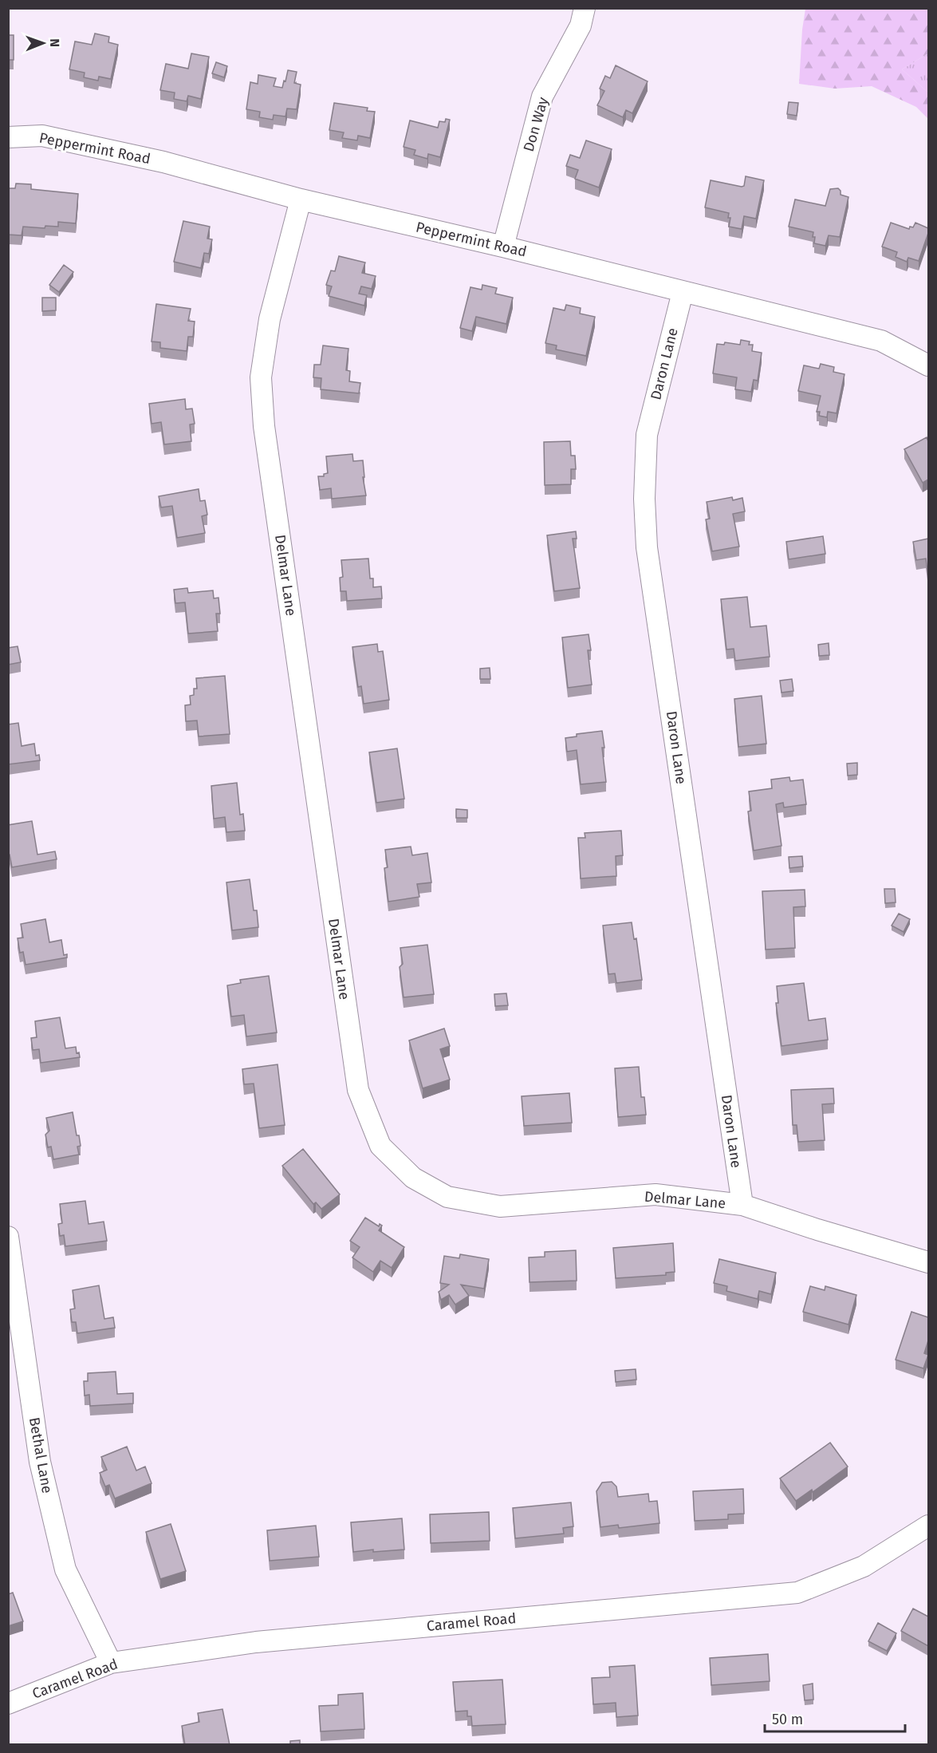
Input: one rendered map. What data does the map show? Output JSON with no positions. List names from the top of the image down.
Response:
{
  "streets": {
    "street": [
      "Don Way",
      "Peppermint Road",
      "Daron Lane",
      "Delmar Lane",
      "Bethal Lane",
      "Caramel Road"
    ]
  },
  "crossings": [
    ["Don Way", "Peppermint Road"],
    ["Peppermint Road", "Daron Lane"],
    ["Peppermint Road", "Delmar Lane"],
    ["Daron Lane", "Delmar Lane"],
    ["Bethal Lane", "Caramel Road"]
  ],
  "scale_bar": "50 m",
  "north": "right"
}
